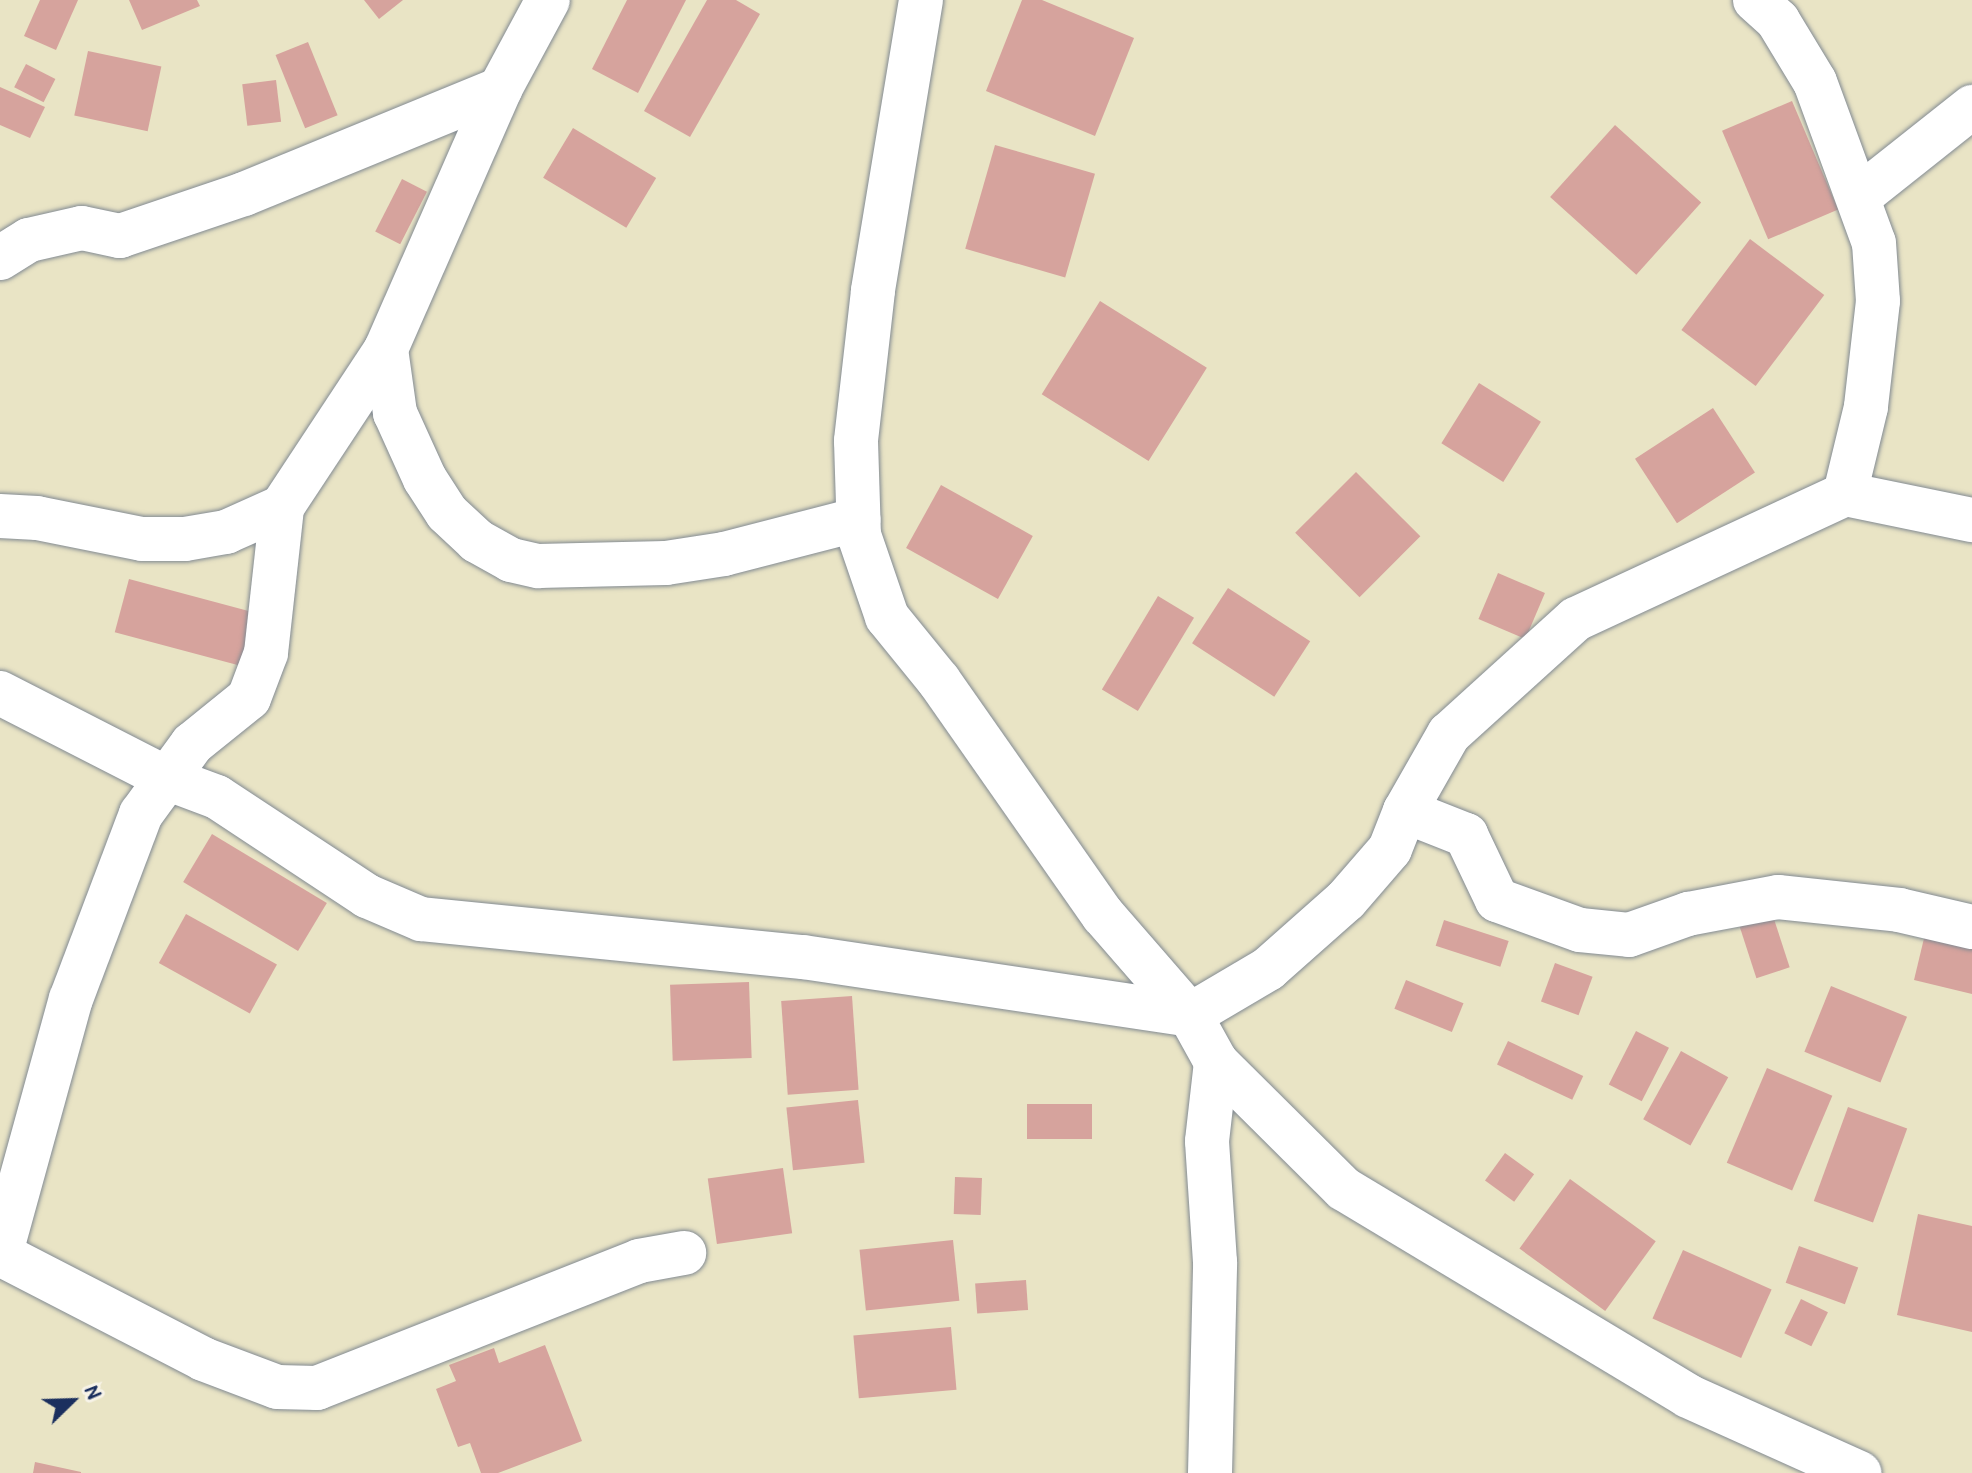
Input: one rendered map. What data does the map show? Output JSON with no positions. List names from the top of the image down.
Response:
{
  "north": "top right"
}
